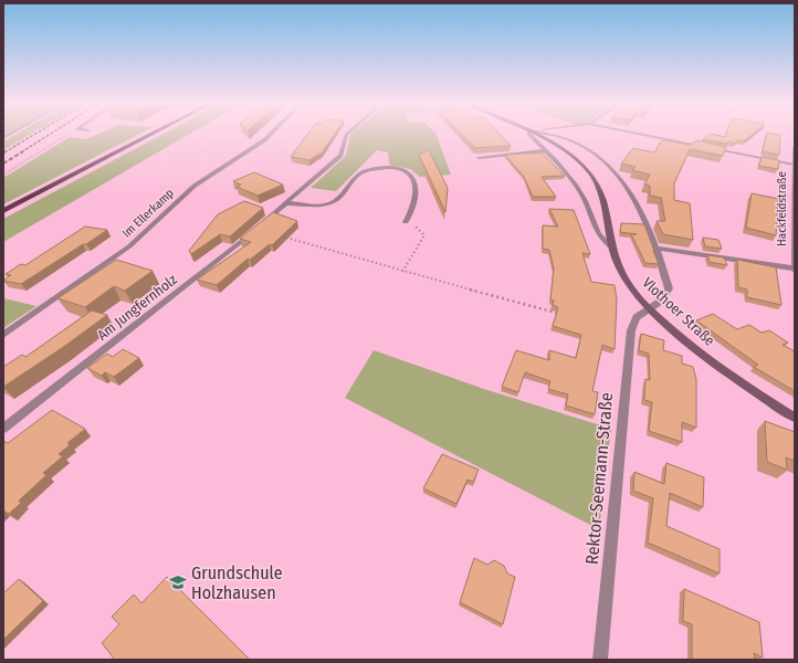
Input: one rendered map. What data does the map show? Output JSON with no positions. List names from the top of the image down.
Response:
{
  "streets": {
    "street": [
      "Hackfeldstraße",
      "Im Ellerkamp",
      "Am Jungfernholz",
      "Vlothoer Straße",
      "Rektor-Seemann-Straße"
    ]
  },
  "crossings": [
    ["Vlothoer Straße", "Rektor-Seemann-Straße"]
  ],
  "places": {
    "school or university": ["Grundschule Holzhausen"]
  }
}
